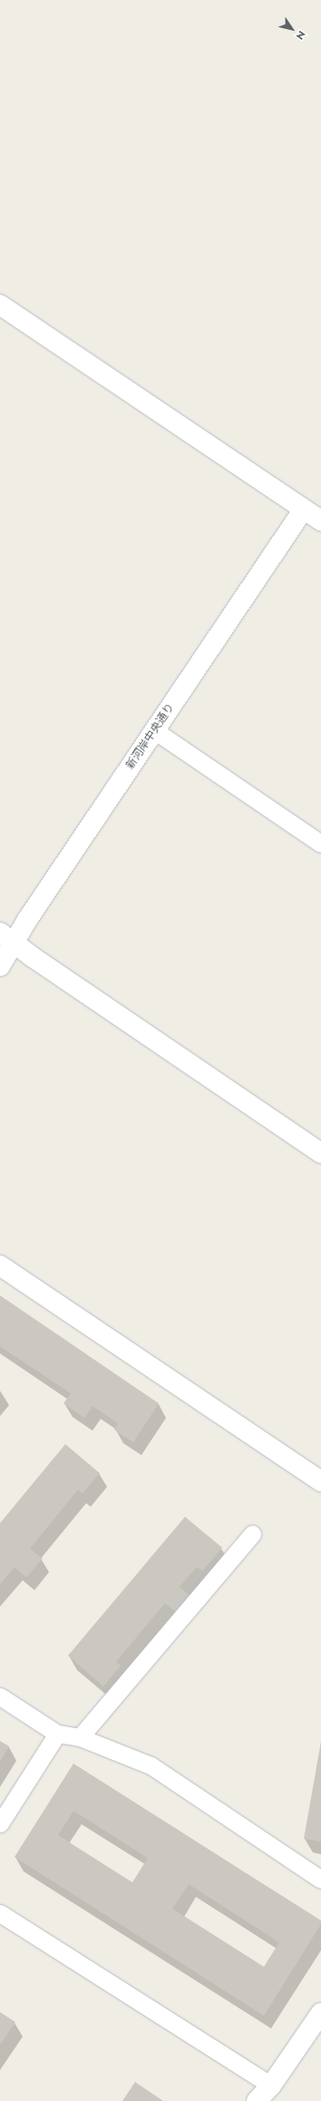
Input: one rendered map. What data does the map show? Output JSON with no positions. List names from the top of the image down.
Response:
{
  "streets": {
    "street": ["新河岸中央通り"]
  },
  "north": "bottom right"
}
